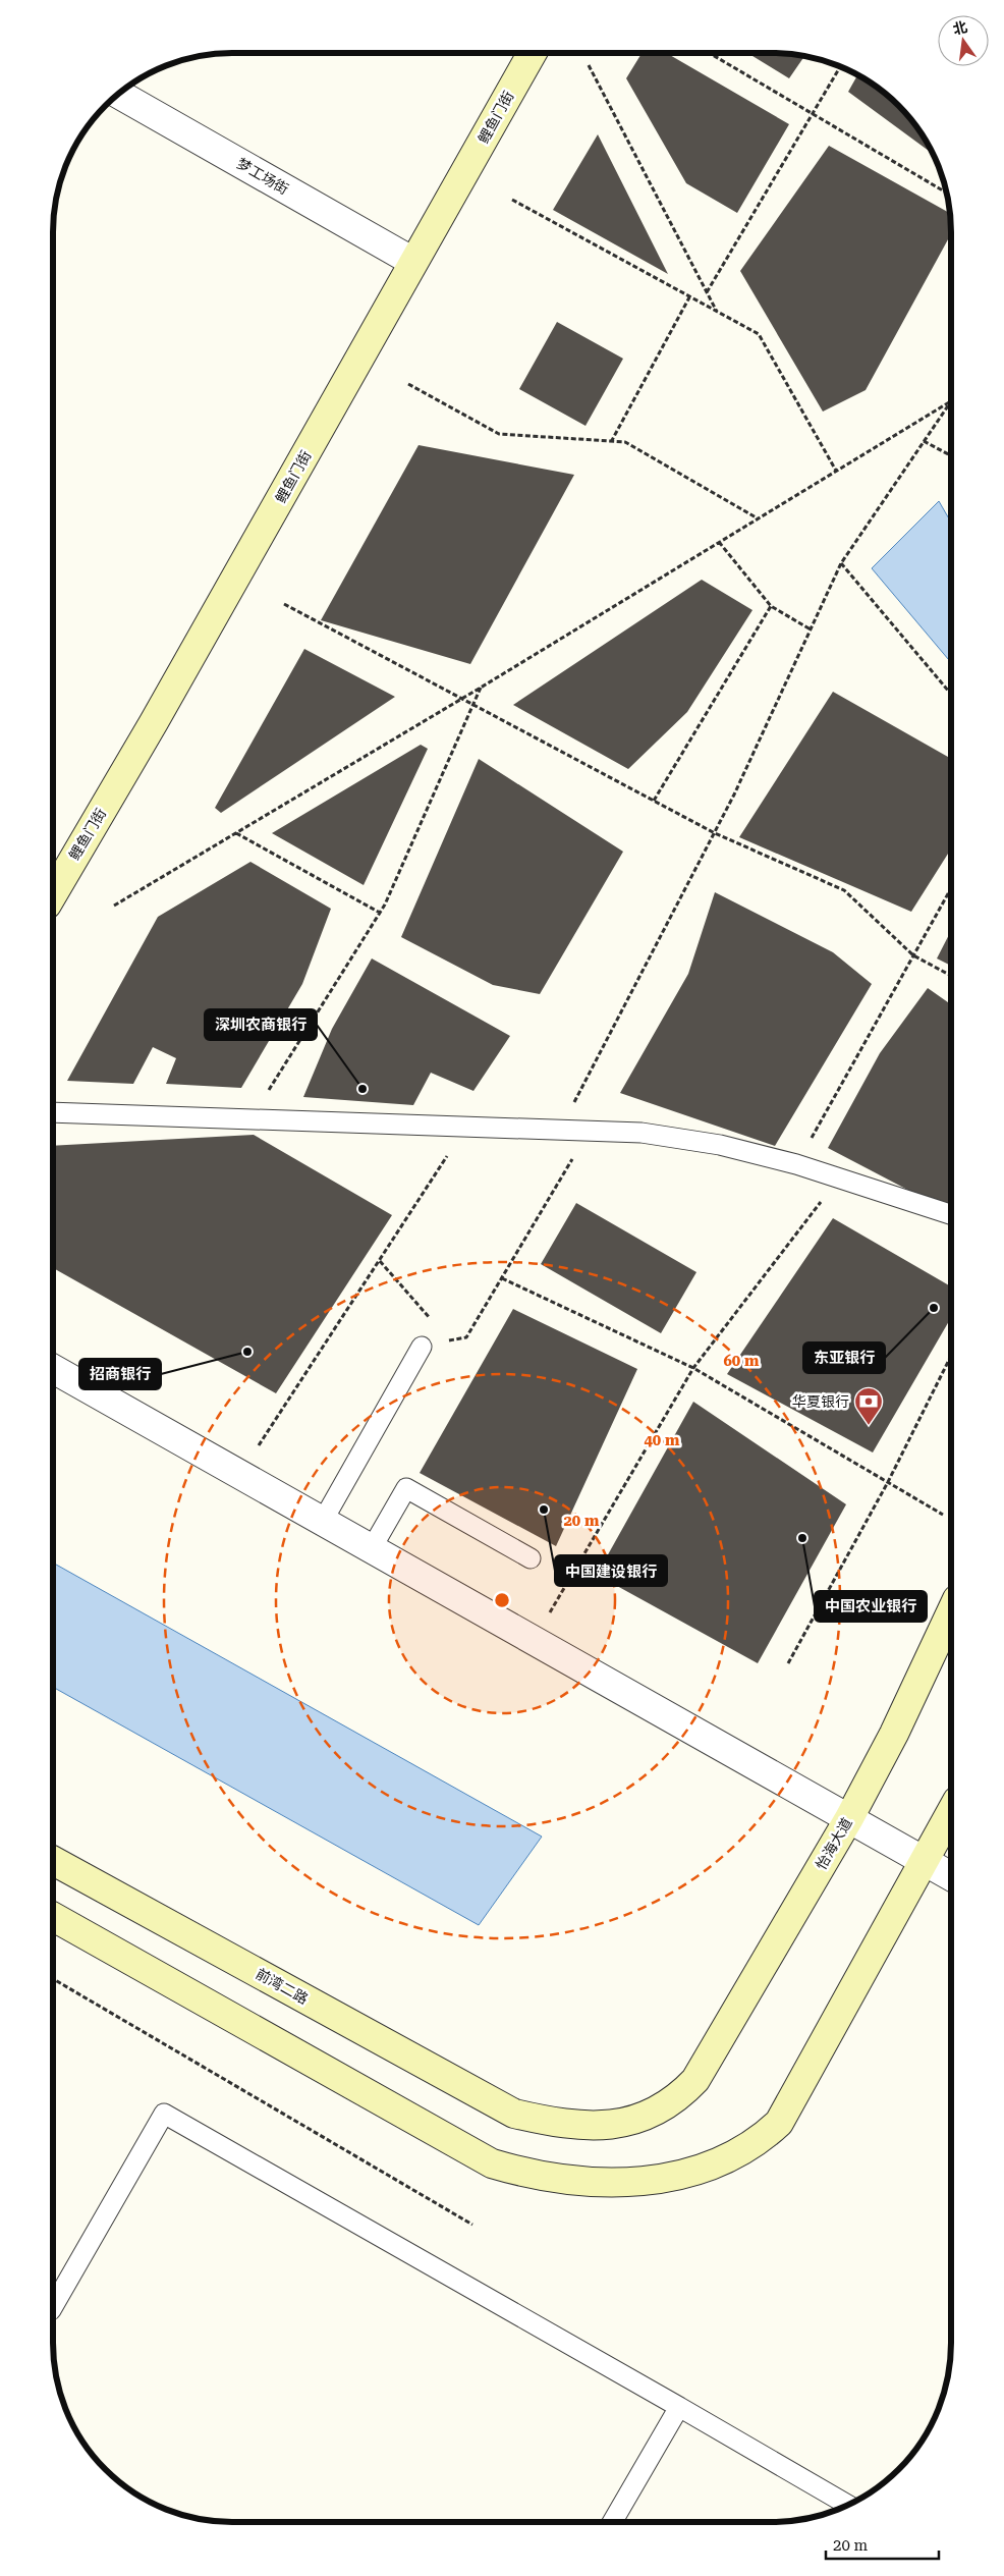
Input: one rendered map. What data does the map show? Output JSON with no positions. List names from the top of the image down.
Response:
{
  "streets": {
    "street": [
      "鲤鱼门街",
      "梦工场街",
      "怡海大道",
      "前湾二路"
    ]
  },
  "crossings": [
    ["鲤鱼门街", "梦工场街"],
    ["怡海大道", "前湾二路"]
  ],
  "places": {
    "other": [
      "深圳农商银行",
      "东亚银行",
      "招商银行",
      "中国建设银行",
      "中国农业银行"
    ],
    "bank": ["华夏银行"]
  },
  "scale_bar": "20 m",
  "north": "top",
  "rings": ["60 m", "40 m", "20 m"]
}
